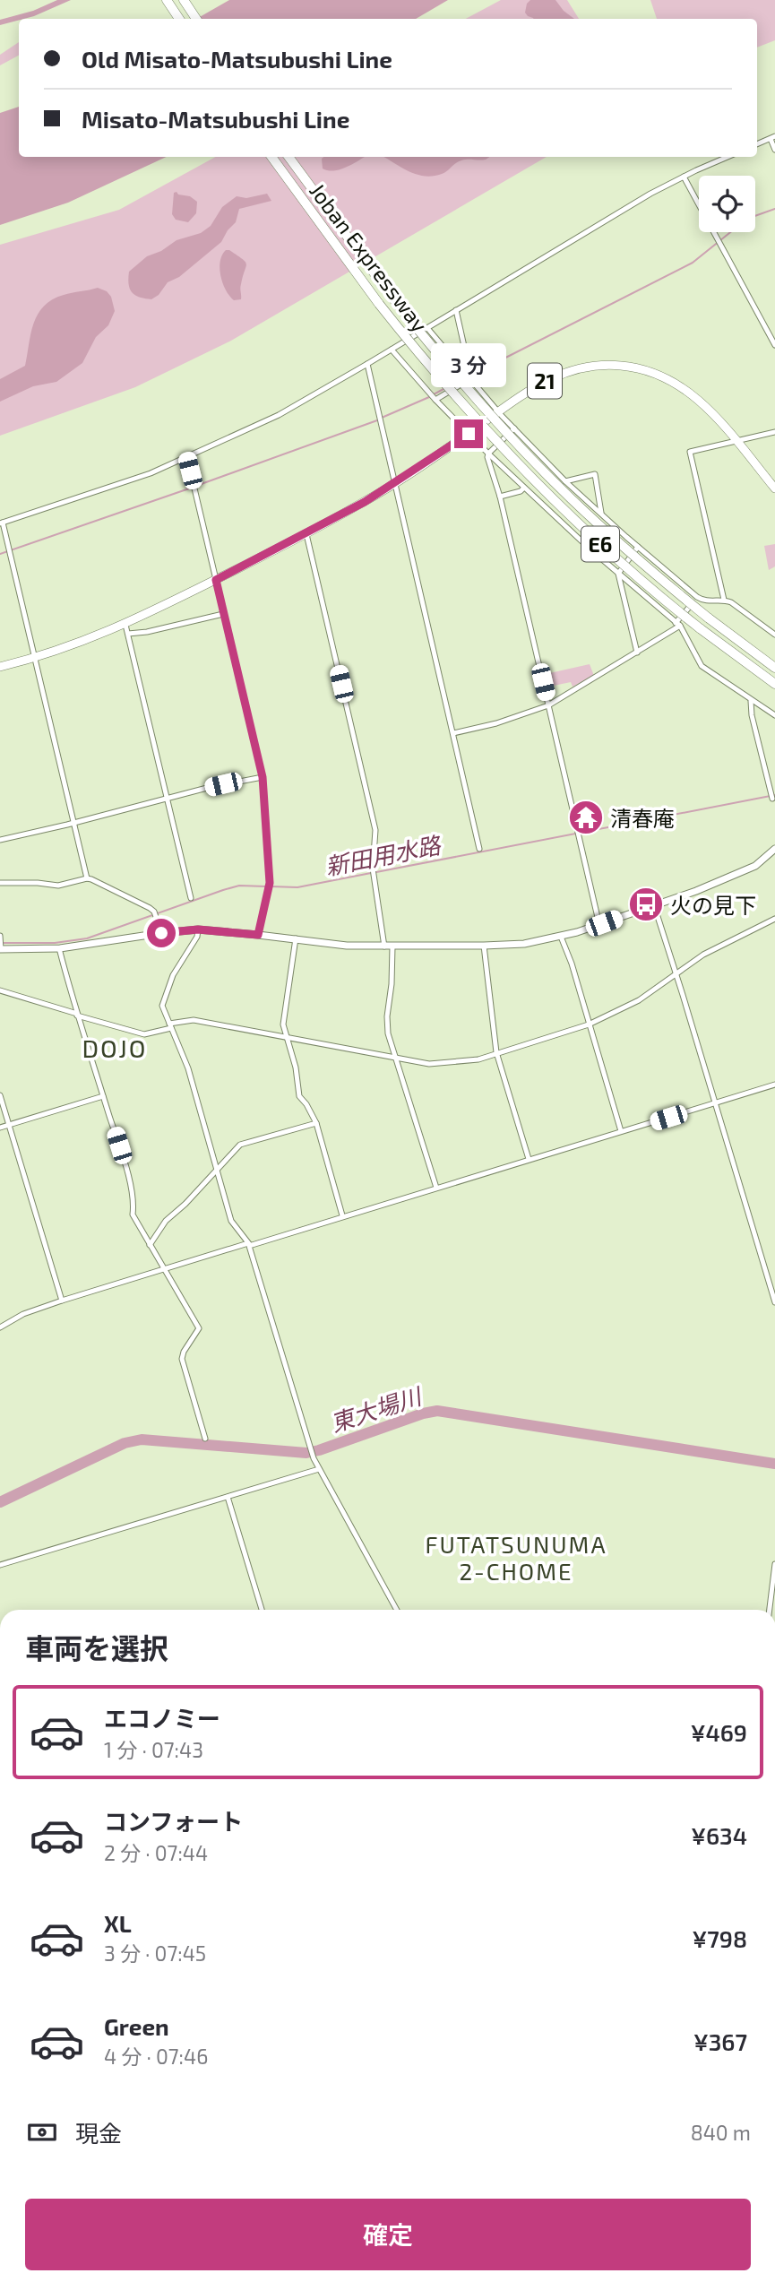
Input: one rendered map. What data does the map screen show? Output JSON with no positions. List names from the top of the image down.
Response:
{
  "streets": {
    "highway": ["Joban Expressway", "E6"],
    "main road": ["21"]
  },
  "districts": ["DOJO", "FUTATSUNUMA 2-CHOME"],
  "water": ["新田用水路", "東大場川"],
  "places": {
    "temple": ["清春庵"],
    "bus stop": ["火の見下"]
  },
  "page": {
    "banner": ["Old Misato-Matsubushi Line", "Misato-Matsubushi Line"],
    "bubble": "3 分",
    "heading": "車両を選択",
    "list": [
      {
        "name": "エコノミー",
        "note": "1 分 · 07:43",
        "value": "¥469"
      },
      {
        "name": "コンフォート",
        "note": "2 分 · 07:44",
        "value": "¥634"
      },
      {
        "name": "XL",
        "note": "3 分 · 07:45",
        "value": "¥798"
      },
      {
        "name": "Green",
        "note": "4 分 · 07:46",
        "value": "¥367"
      }
    ],
    "pay": ["現金", "840 m"],
    "buttons": "確定"
  }
}
